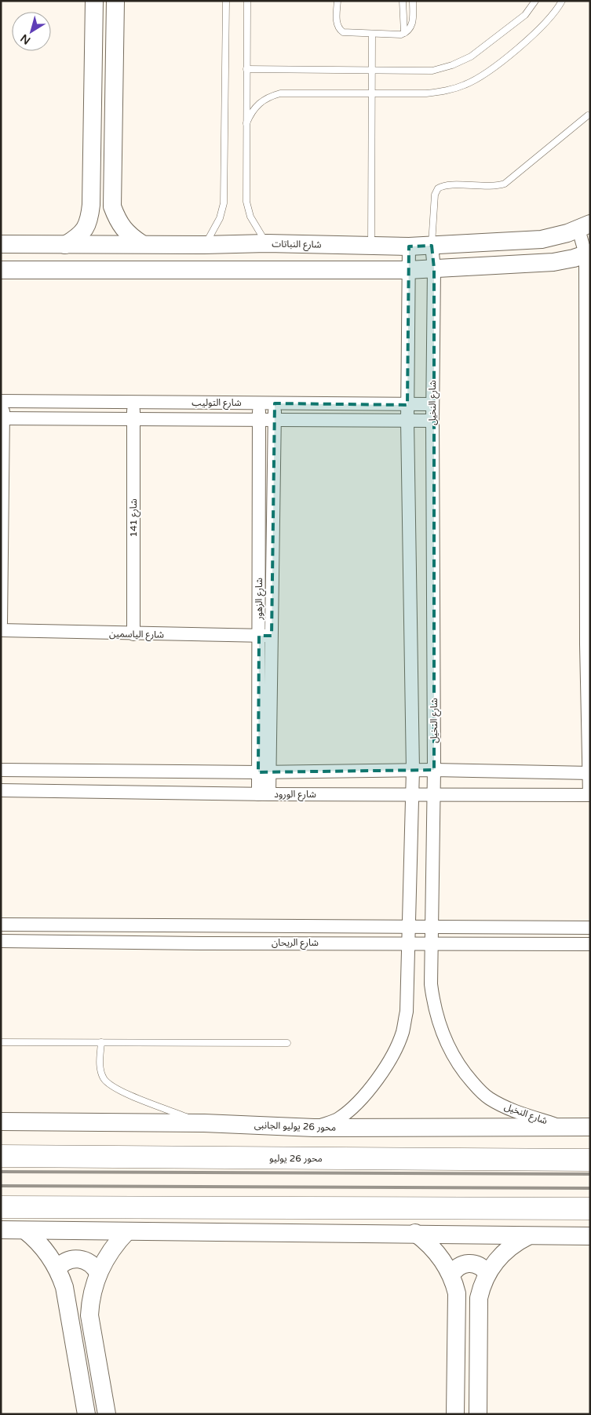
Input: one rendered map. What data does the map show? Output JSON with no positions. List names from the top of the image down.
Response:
{
  "streets": {
    "highway": ["محور 26 يوليو"],
    "street": [
      "شارع النباتات",
      "شارع التوليب",
      "شارع النخيل",
      "شارع 141",
      "شارع الزهور",
      "شارع الياسمين",
      "شارع الورود",
      "شارع الريحان",
      "محور 26 يوليو الجانبى"
    ]
  },
  "crossings": [
    ["شارع النباتات", "شارع النخيل"],
    ["شارع التوليب", "شارع النخيل"],
    ["شارع التوليب", "شارع 141"],
    ["شارع التوليب", "شارع الزهور"],
    ["شارع النخيل", "شارع الورود"],
    ["شارع النخيل", "شارع الريحان"],
    ["شارع النخيل", "محور 26 يوليو الجانبى"],
    ["شارع 141", "شارع الياسمين"],
    ["شارع الزهور", "شارع الياسمين"],
    ["شارع الزهور", "شارع الورود"]
  ],
  "north": "bottom left"
}
